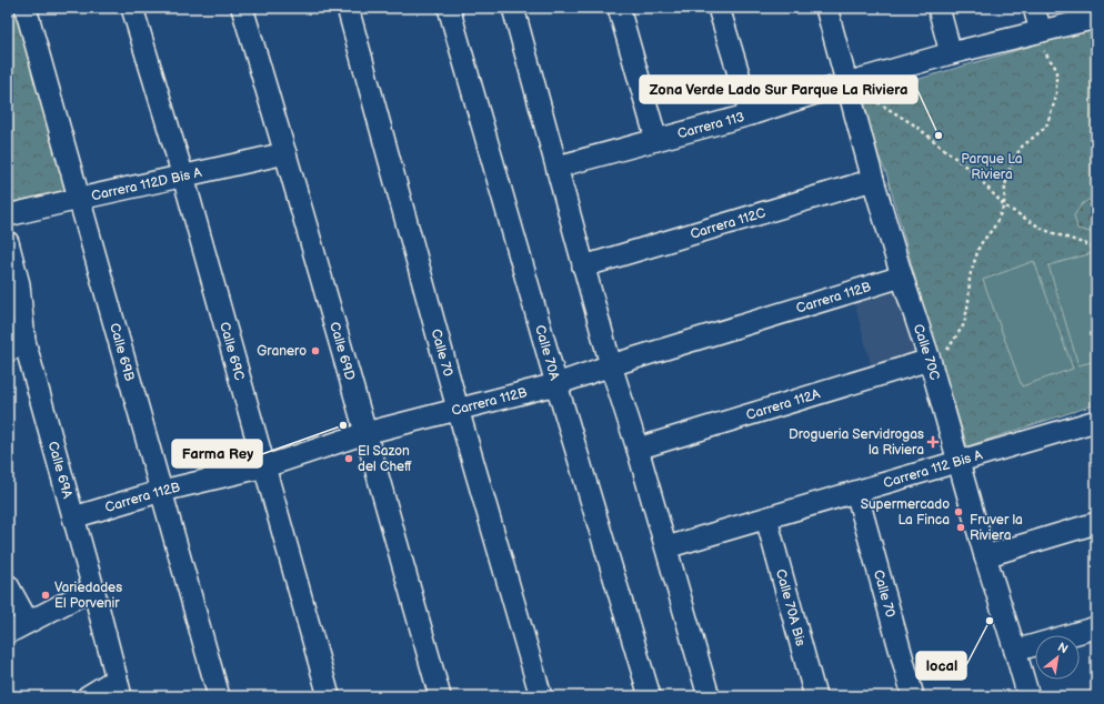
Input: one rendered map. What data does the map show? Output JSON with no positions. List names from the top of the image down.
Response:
{
  "streets": {
    "street": [
      "Carrera 113",
      "Carrera 112D Bis A",
      "Carrera 112C",
      "Carrera 112B",
      "Calle 69C",
      "Calle 69B",
      "Calle 69D",
      "Calle 70C",
      "Calle 70",
      "Calle 70A",
      "Carrera 112A",
      "Carrera 112 Bis A",
      "Calle 69A",
      "Calle 70A Bis"
    ]
  },
  "crossings": [
    ["Carrera 113", "Calle 70C"],
    ["Carrera 112D Bis A", "Calle 69C"],
    ["Carrera 112D Bis A", "Calle 69B"],
    ["Carrera 112D Bis A", "Calle 69D"],
    ["Carrera 112C", "Calle 70C"],
    ["Carrera 112B", "Calle 69C"],
    ["Carrera 112B", "Calle 69B"],
    ["Carrera 112B", "Calle 69D"],
    ["Carrera 112B", "Calle 70C"],
    ["Carrera 112B", "Calle 70"],
    ["Carrera 112B", "Calle 70A"],
    ["Carrera 112B", "Calle 69A"],
    ["Calle 70C", "Carrera 112A"],
    ["Calle 70C", "Carrera 112 Bis A"],
    ["Calle 70", "Carrera 112 Bis A"],
    ["Carrera 112 Bis A", "Calle 70A Bis"]
  ],
  "parks": ["Parque La Riviera"],
  "places": {
    "other": [
      "Zona Verde Lado Sur Parque La Riviera",
      "Granero",
      "Farma Rey",
      "El Sazon del Cheff",
      "Supermercado La Finca",
      "Fruver la Riviera",
      "Variedades El Porvenir",
      "local"
    ],
    "health": ["Drogueria Servidrogas la Riviera"]
  },
  "north": "top right"
}
